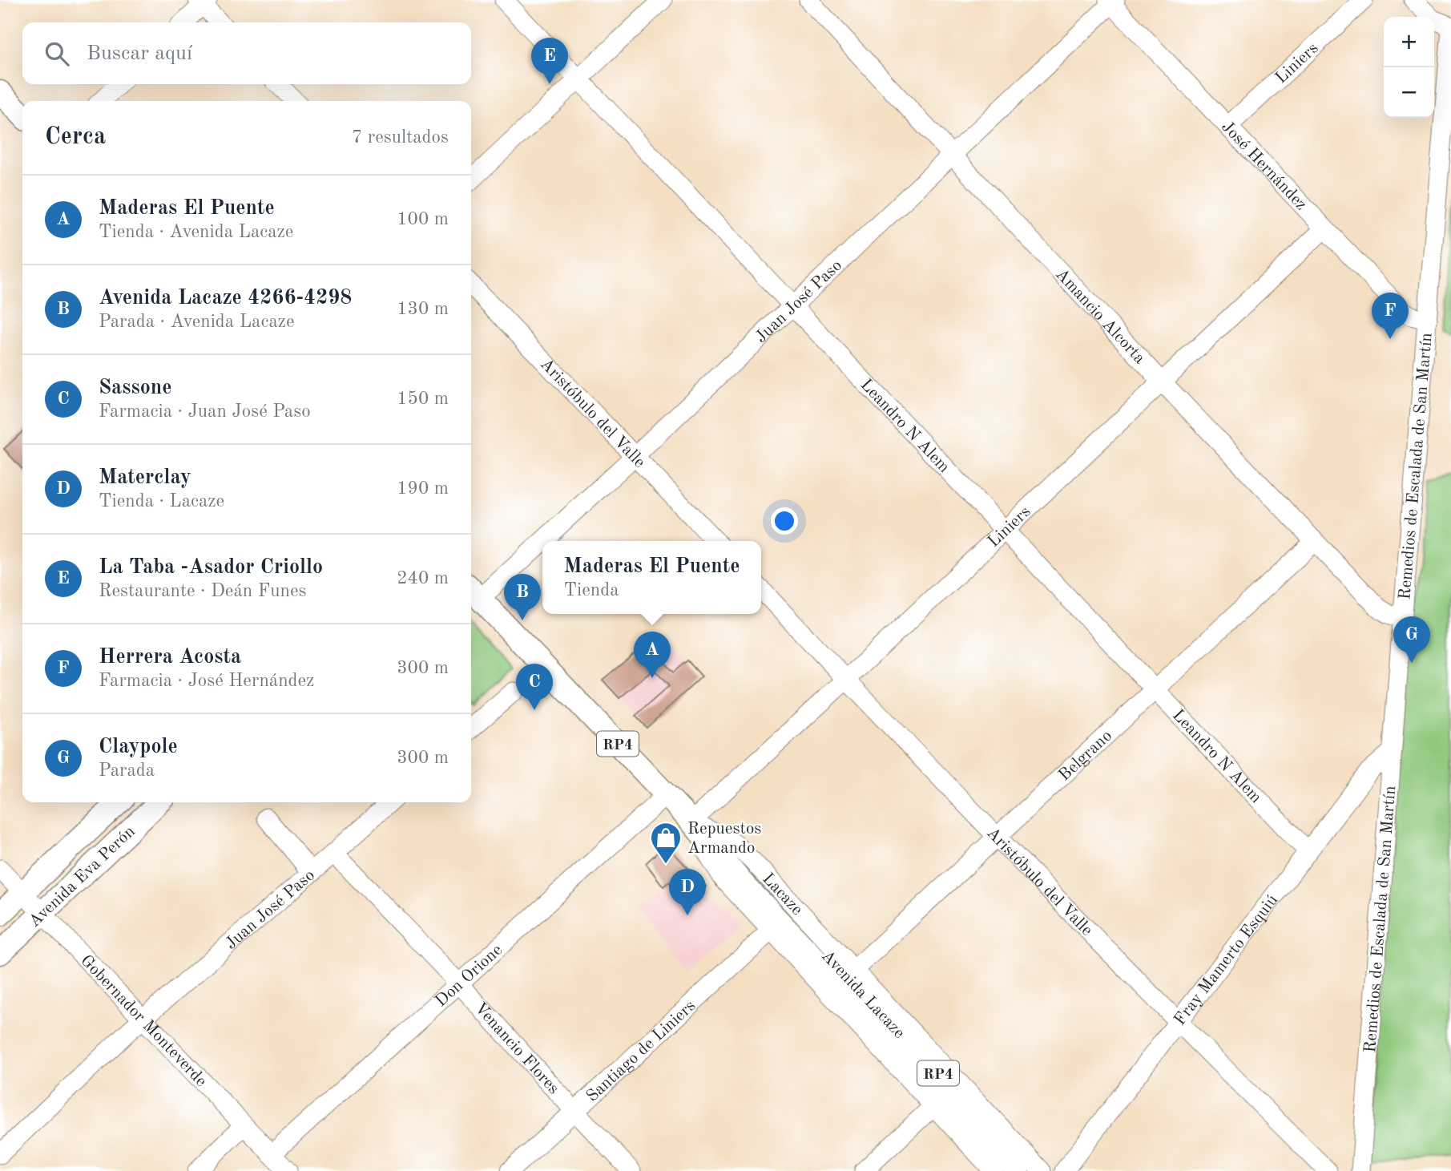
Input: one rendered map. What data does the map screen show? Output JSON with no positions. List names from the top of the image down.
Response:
{
  "streets": {
    "main road": ["RP4", "Avenida Eva Perón", "Avenida Lacaze"],
    "street": [
      "Liniers",
      "José Hernández",
      "Juan José Paso",
      "Amancio Alcorta",
      "Aristóbulo del Valle",
      "Leandro N Alem",
      "Remedios de Escalada de San Martín",
      "Belgrano",
      "Lacaze",
      "Fray Mamerto Esquiú",
      "Don Orione",
      "Gobernador Monteverde",
      "Venancio Flores",
      "Santiago de Liniers"
    ]
  },
  "crossings": [
    ["Liniers", "José Hernández"],
    ["Liniers", "Amancio Alcorta"],
    ["Liniers", "Aristóbulo del Valle"],
    ["Liniers", "Leandro N Alem"],
    ["Liniers", "Lacaze"],
    ["Liniers", "Avenida Lacaze"],
    ["José Hernández", "Juan José Paso"],
    ["José Hernández", "Remedios de Escalada de San Martín"],
    ["Juan José Paso", "Amancio Alcorta"],
    ["Juan José Paso", "Aristóbulo del Valle"],
    ["Juan José Paso", "Leandro N Alem"],
    ["Juan José Paso", "Avenida Lacaze"],
    ["Juan José Paso", "Gobernador Monteverde"],
    ["Juan José Paso", "Venancio Flores"],
    ["Amancio Alcorta", "Remedios de Escalada de San Martín"],
    ["Amancio Alcorta", "Belgrano"],
    ["Aristóbulo del Valle", "Belgrano"],
    ["Aristóbulo del Valle", "Fray Mamerto Esquiú"],
    ["Leandro N Alem", "Belgrano"],
    ["Leandro N Alem", "Fray Mamerto Esquiú"],
    ["Remedios de Escalada de San Martín", "Fray Mamerto Esquiú"],
    ["Belgrano", "Avenida Lacaze"],
    ["Avenida Eva Perón", "Gobernador Monteverde"],
    ["Lacaze", "Avenida Lacaze"],
    ["Lacaze", "Santiago de Liniers"],
    ["Don Orione", "Avenida Lacaze"],
    ["Don Orione", "Gobernador Monteverde"],
    ["Don Orione", "Venancio Flores"],
    ["Venancio Flores", "Santiago de Liniers"]
  ],
  "places": {
    "shop": ["Repuestos Armando"]
  },
  "page": {
    "map_buttons": ["+", "−"],
    "search": "Buscar aquí",
    "pins": [
      "E",
      "F",
      "B",
      "G",
      "A",
      "C",
      "D"
    ],
    "heading": ["Cerca", "7 resultados"],
    "list": [
      {
        "mark": "A",
        "name": "Maderas El Puente",
        "note": "Tienda · Avenida Lacaze",
        "value": "100 m"
      },
      {
        "mark": "B",
        "name": "Avenida Lacaze 4266-4298",
        "note": "Parada · Avenida Lacaze",
        "value": "130 m"
      },
      {
        "mark": "C",
        "name": "Sassone",
        "note": "Farmacia · Juan José Paso",
        "value": "150 m"
      },
      {
        "mark": "D",
        "name": "Materclay",
        "note": "Tienda · Lacaze",
        "value": "190 m"
      },
      {
        "mark": "E",
        "name": "La Taba -Asador Criollo",
        "note": "Restaurante · Deán Funes",
        "value": "240 m"
      },
      {
        "mark": "F",
        "name": "Herrera Acosta",
        "note": "Farmacia · José Hernández",
        "value": "300 m"
      },
      {
        "mark": "G",
        "name": "Claypole",
        "note": "Parada",
        "value": "300 m"
      }
    ],
    "popup": ["Maderas El Puente", "Tienda"]
  }
}
